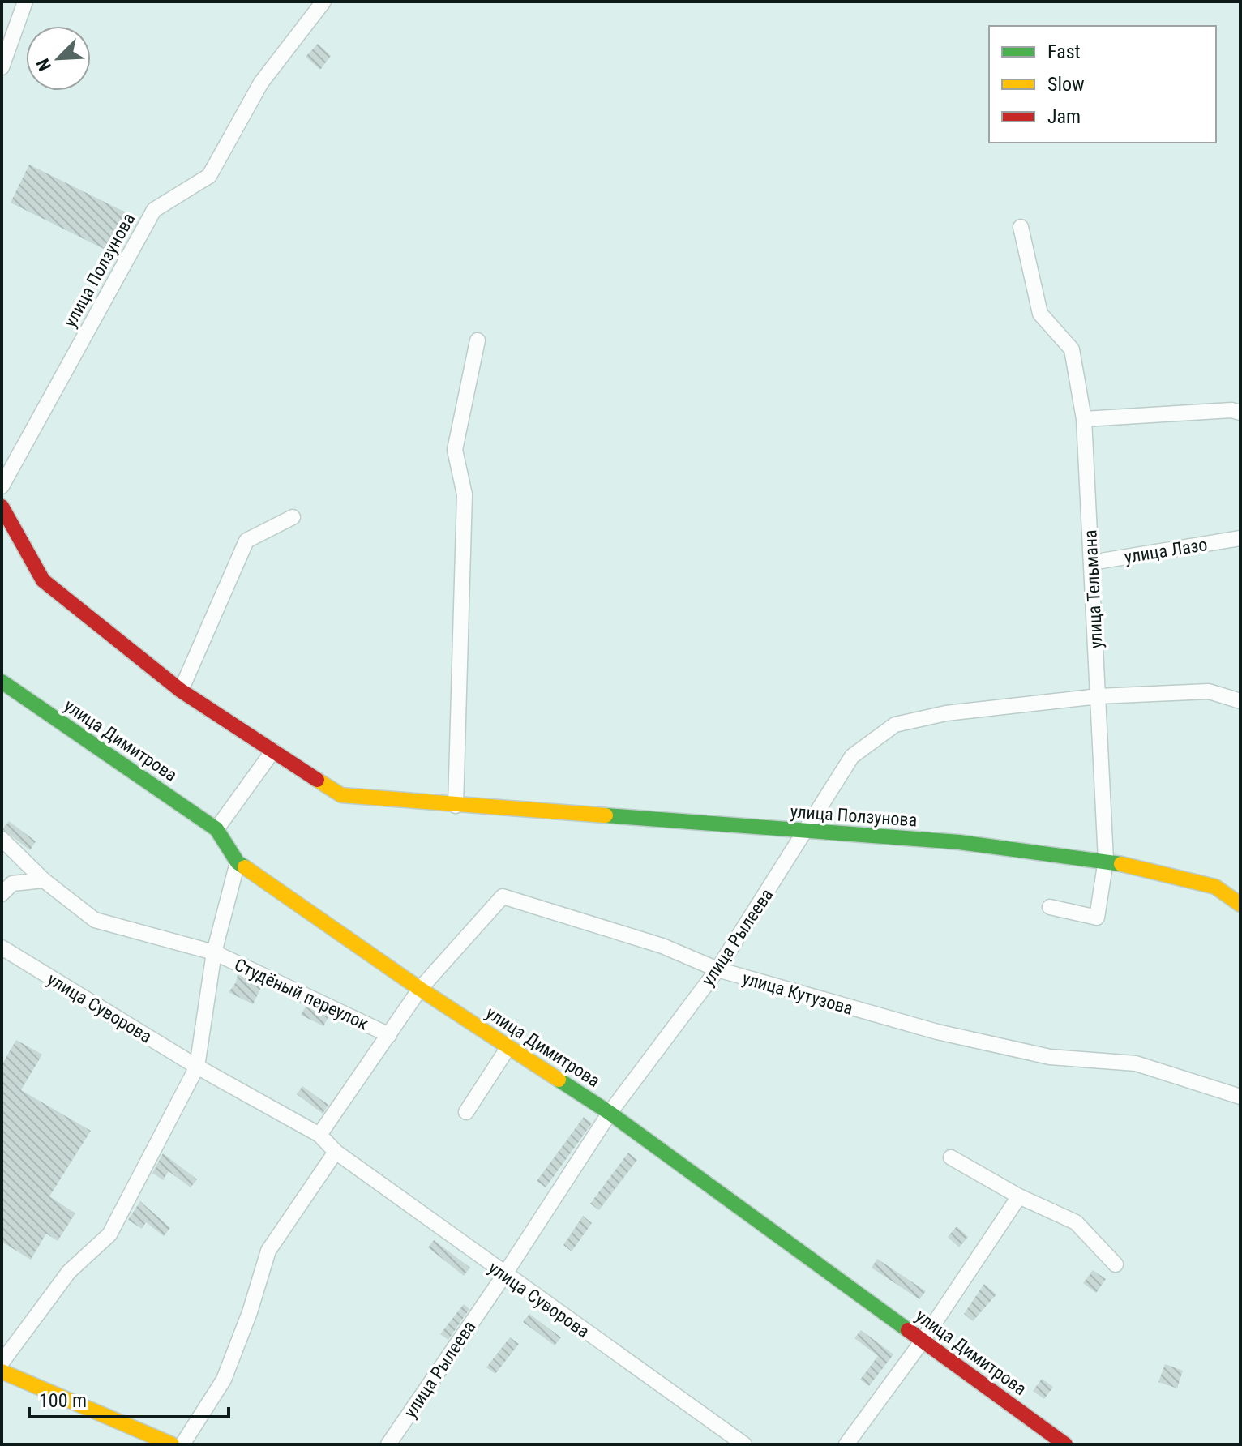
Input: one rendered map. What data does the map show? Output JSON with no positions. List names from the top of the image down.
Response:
{
  "streets": {
    "street": [
      "улица Ползунова",
      "улица Лазо",
      "улица Тельмана",
      "улица Димитрова",
      "улица Рылеева",
      "улица Кутузова",
      "Студёный переулок",
      "улица Суворова"
    ]
  },
  "crossings": [
    ["улица Ползунова", "улица Тельмана"],
    ["улица Ползунова", "улица Рылеева"],
    ["улица Лазо", "улица Тельмана"],
    ["улица Тельмана", "улица Рылеева"],
    ["улица Димитрова", "улица Рылеева"],
    ["улица Димитрова", "улица Кутузова"],
    ["улица Димитрова", "Студёный переулок"],
    ["улица Рылеева", "улица Кутузова"],
    ["улица Рылеева", "улица Суворова"],
    ["улица Кутузова", "Студёный переулок"],
    ["улица Кутузова", "улица Суворова"],
    ["Студёный переулок", "улица Суворова"]
  ],
  "legend": ["Fast", "Slow", "Jam"],
  "scale_bar": "100 m",
  "north": "bottom left"
}
